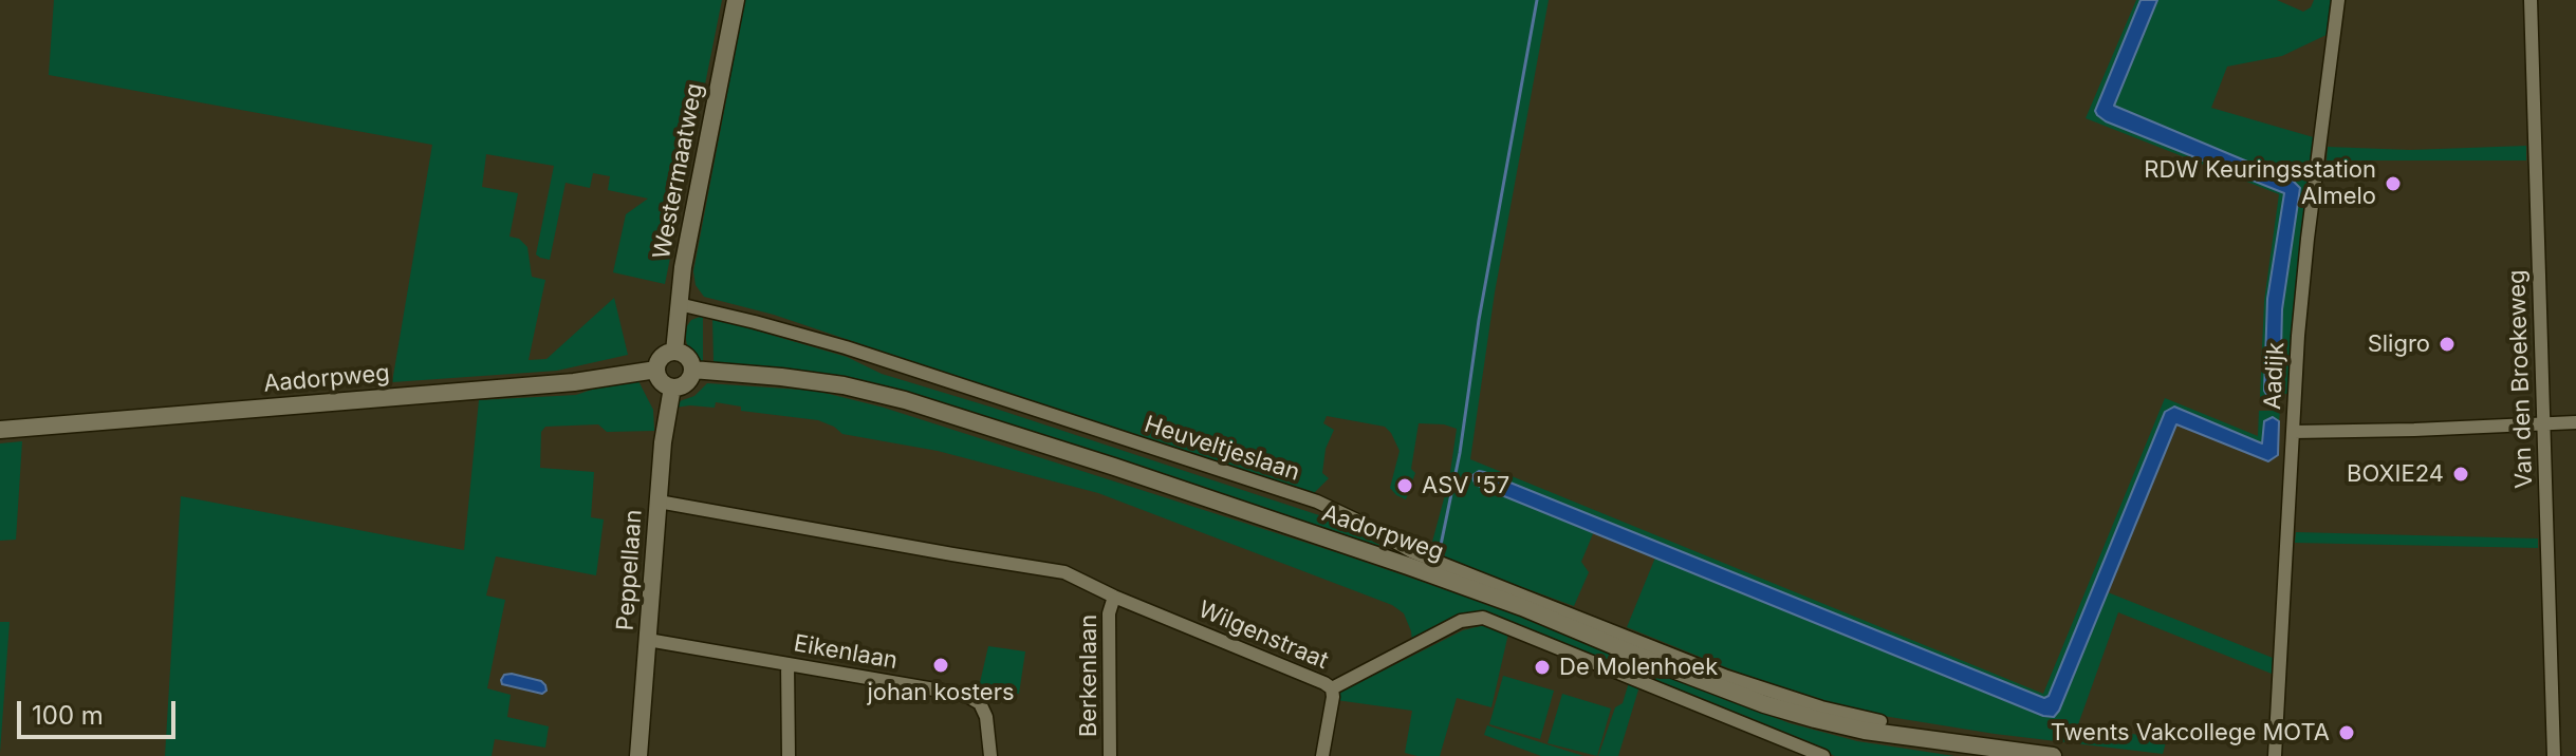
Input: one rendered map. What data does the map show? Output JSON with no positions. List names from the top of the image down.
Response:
{
  "streets": {
    "main road": ["Westermaatweg", "Aadorpweg", "Peppellaan"],
    "street": [
      "Aadijk",
      "Van den Broekeweg",
      "Heuveltjeslaan",
      "Wilgenstraat",
      "Eikenlaan",
      "Berkenlaan"
    ]
  },
  "crossings": [
    ["Westermaatweg", "Aadorpweg"],
    ["Westermaatweg", "Heuveltjeslaan"],
    ["Westermaatweg", "Peppellaan"],
    ["Aadorpweg", "Peppellaan"],
    ["Peppellaan", "Wilgenstraat"],
    ["Peppellaan", "Eikenlaan"],
    ["Wilgenstraat", "Berkenlaan"]
  ],
  "places": [
    "RDW Keuringsstation Almelo",
    "Sligro",
    "BOXIE24",
    "ASV '57",
    "johan kosters",
    "De Molenhoek",
    "Twents Vakcollege MOTA"
  ],
  "scale_bar": "100 m"
}
